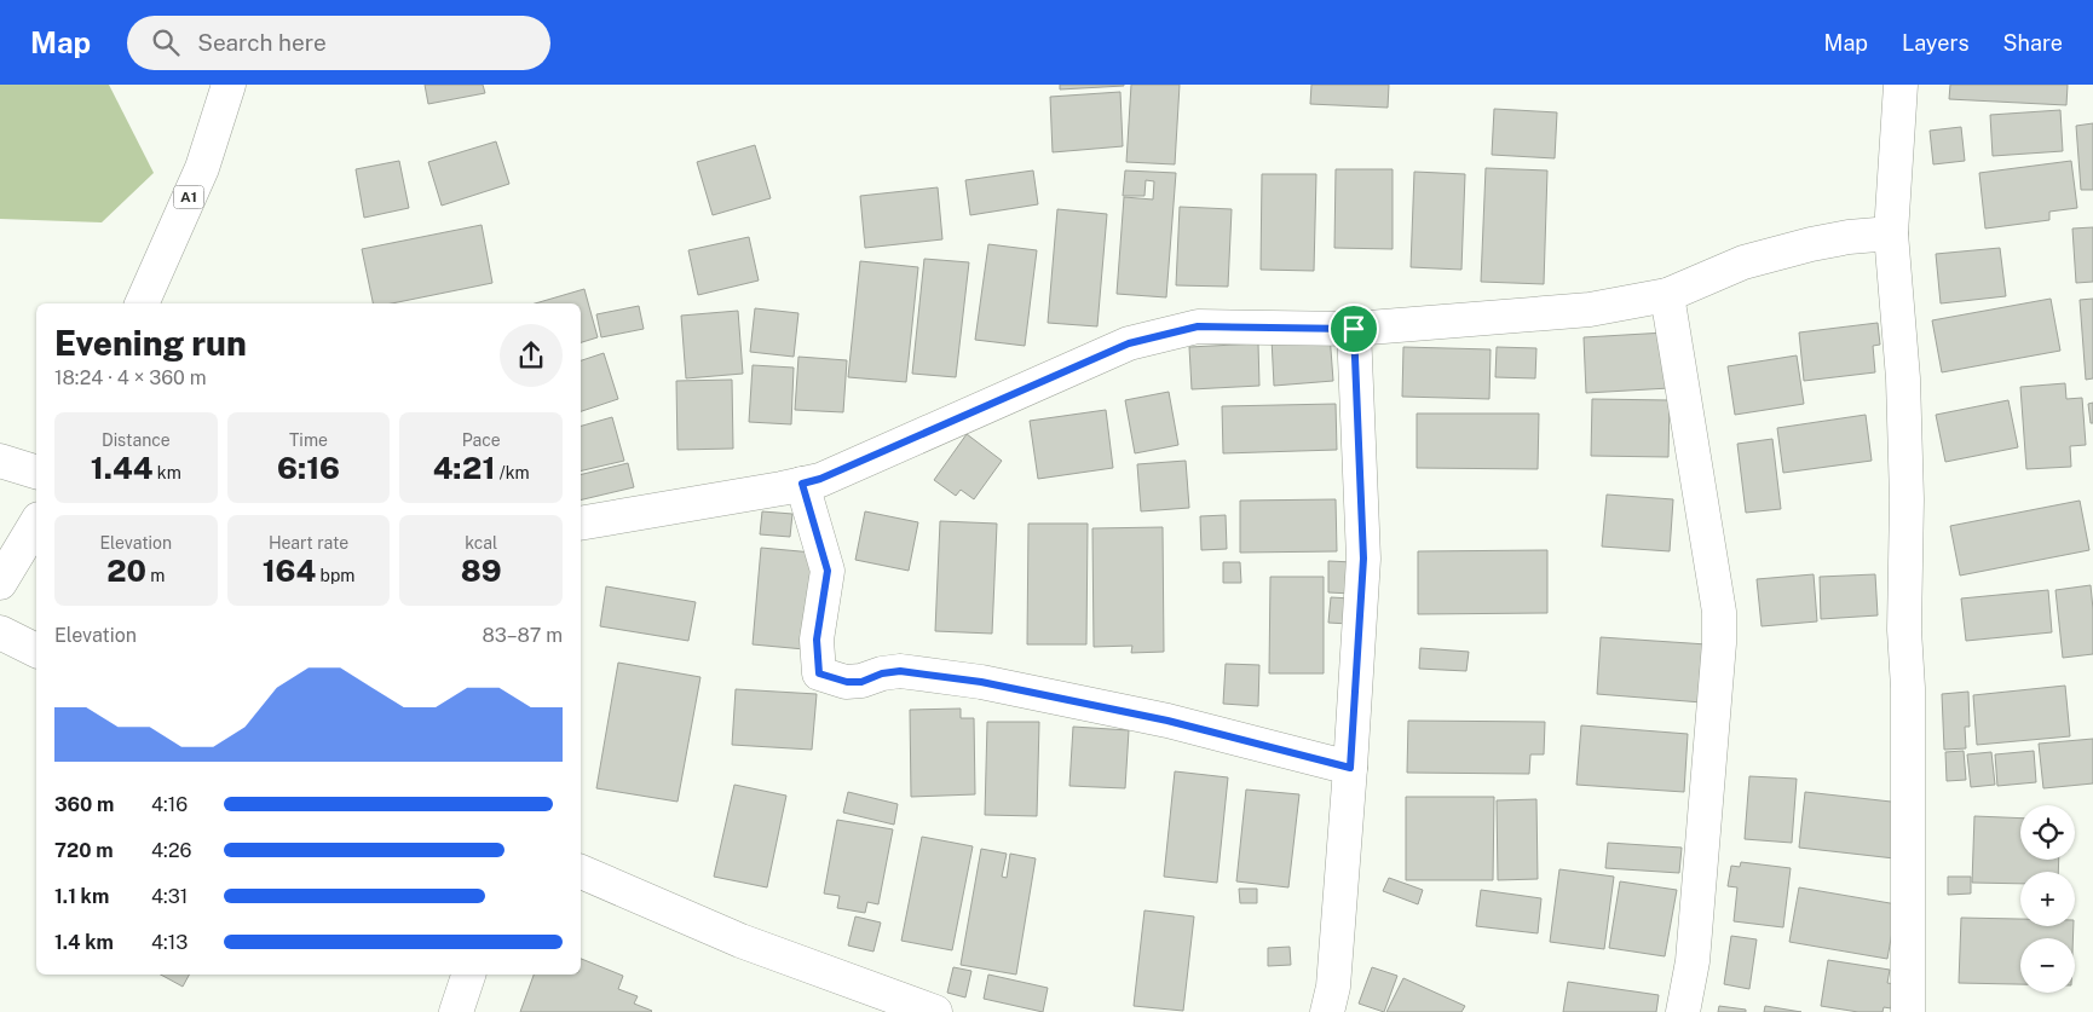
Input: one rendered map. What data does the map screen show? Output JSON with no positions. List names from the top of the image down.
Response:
{
  "streets": {
    "main road": ["A1"]
  },
  "page": {
    "header": "Map",
    "search": "Search here",
    "nav": ["Map", "Layers", "Share"],
    "heading": ["Evening run", "18:24 · 4 × 360 m"],
    "stats": [
      ["Distance", "1.44 km"],
      ["Time", "6:16"],
      ["Pace", "4:21 /km"],
      ["Elevation", "20 m"],
      ["Heart rate", "164 bpm"],
      ["kcal", "89"]
    ],
    "chart": ["Elevation", "83–87 m"],
    "list": [
      {
        "name": "360 m",
        "note": "4:16"
      },
      {
        "name": "720 m",
        "note": "4:26"
      },
      {
        "name": "1.1 km",
        "note": "4:31"
      },
      {
        "name": "1.4 km",
        "note": "4:13"
      }
    ],
    "map_buttons": ["+", "−"]
  }
}
